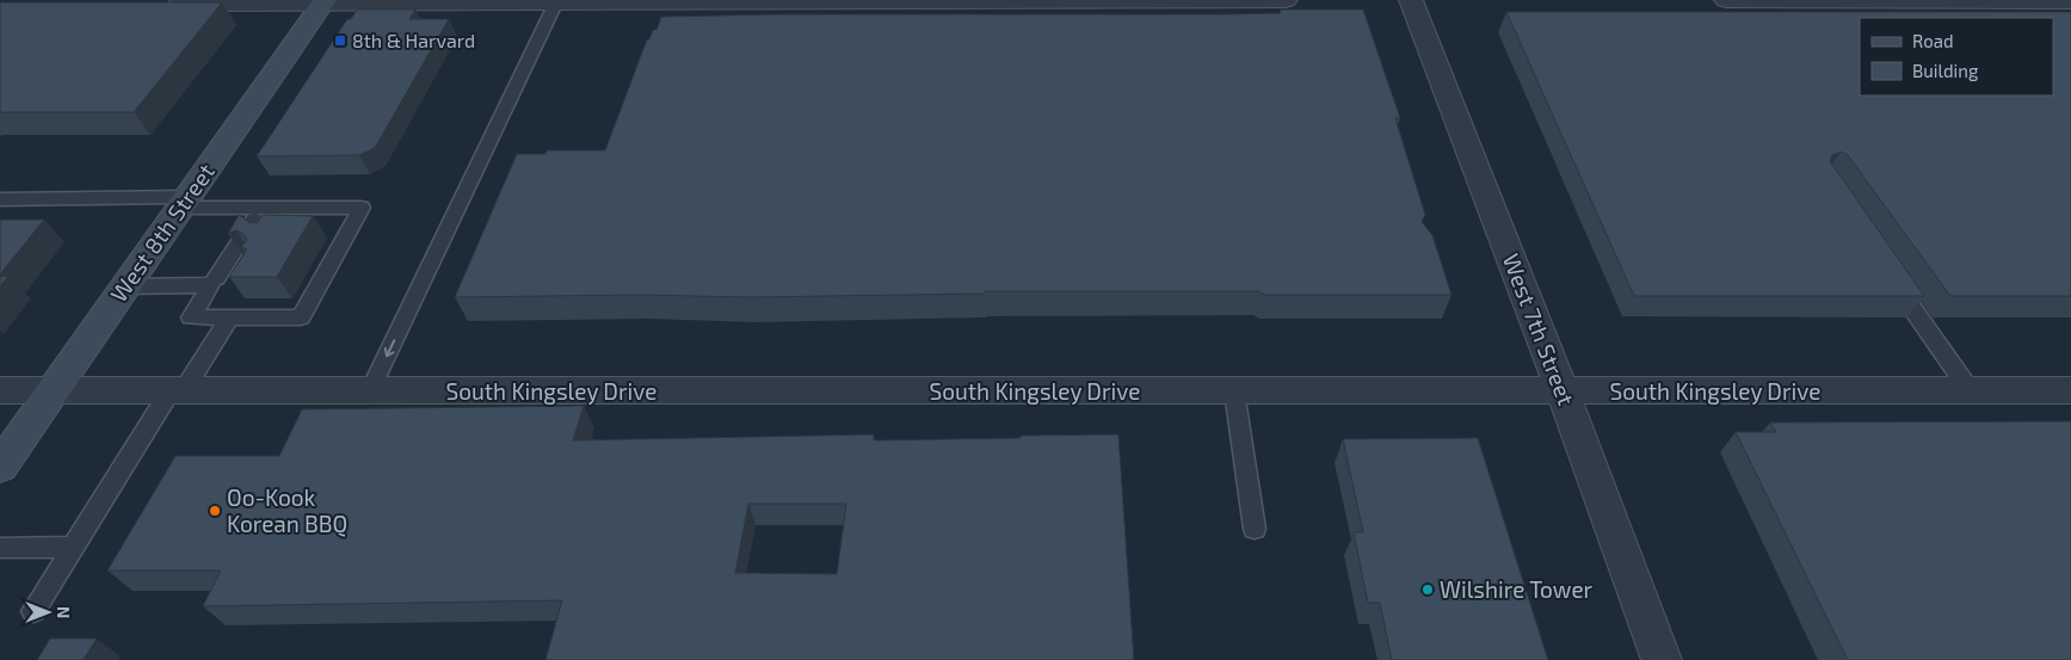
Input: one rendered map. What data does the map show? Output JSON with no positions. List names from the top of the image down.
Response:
{
  "streets": {
    "main road": ["West 8th Street"],
    "street": ["West 7th Street", "South Kingsley Drive"]
  },
  "crossings": [
    ["West 8th Street", "South Kingsley Drive"],
    ["West 7th Street", "South Kingsley Drive"]
  ],
  "places": {
    "transit": ["8th & Harvard"],
    "other": ["Oo-Kook Korean BBQ", "Wilshire Tower"]
  },
  "legend": ["Road", "Building"],
  "north": "right"
}
